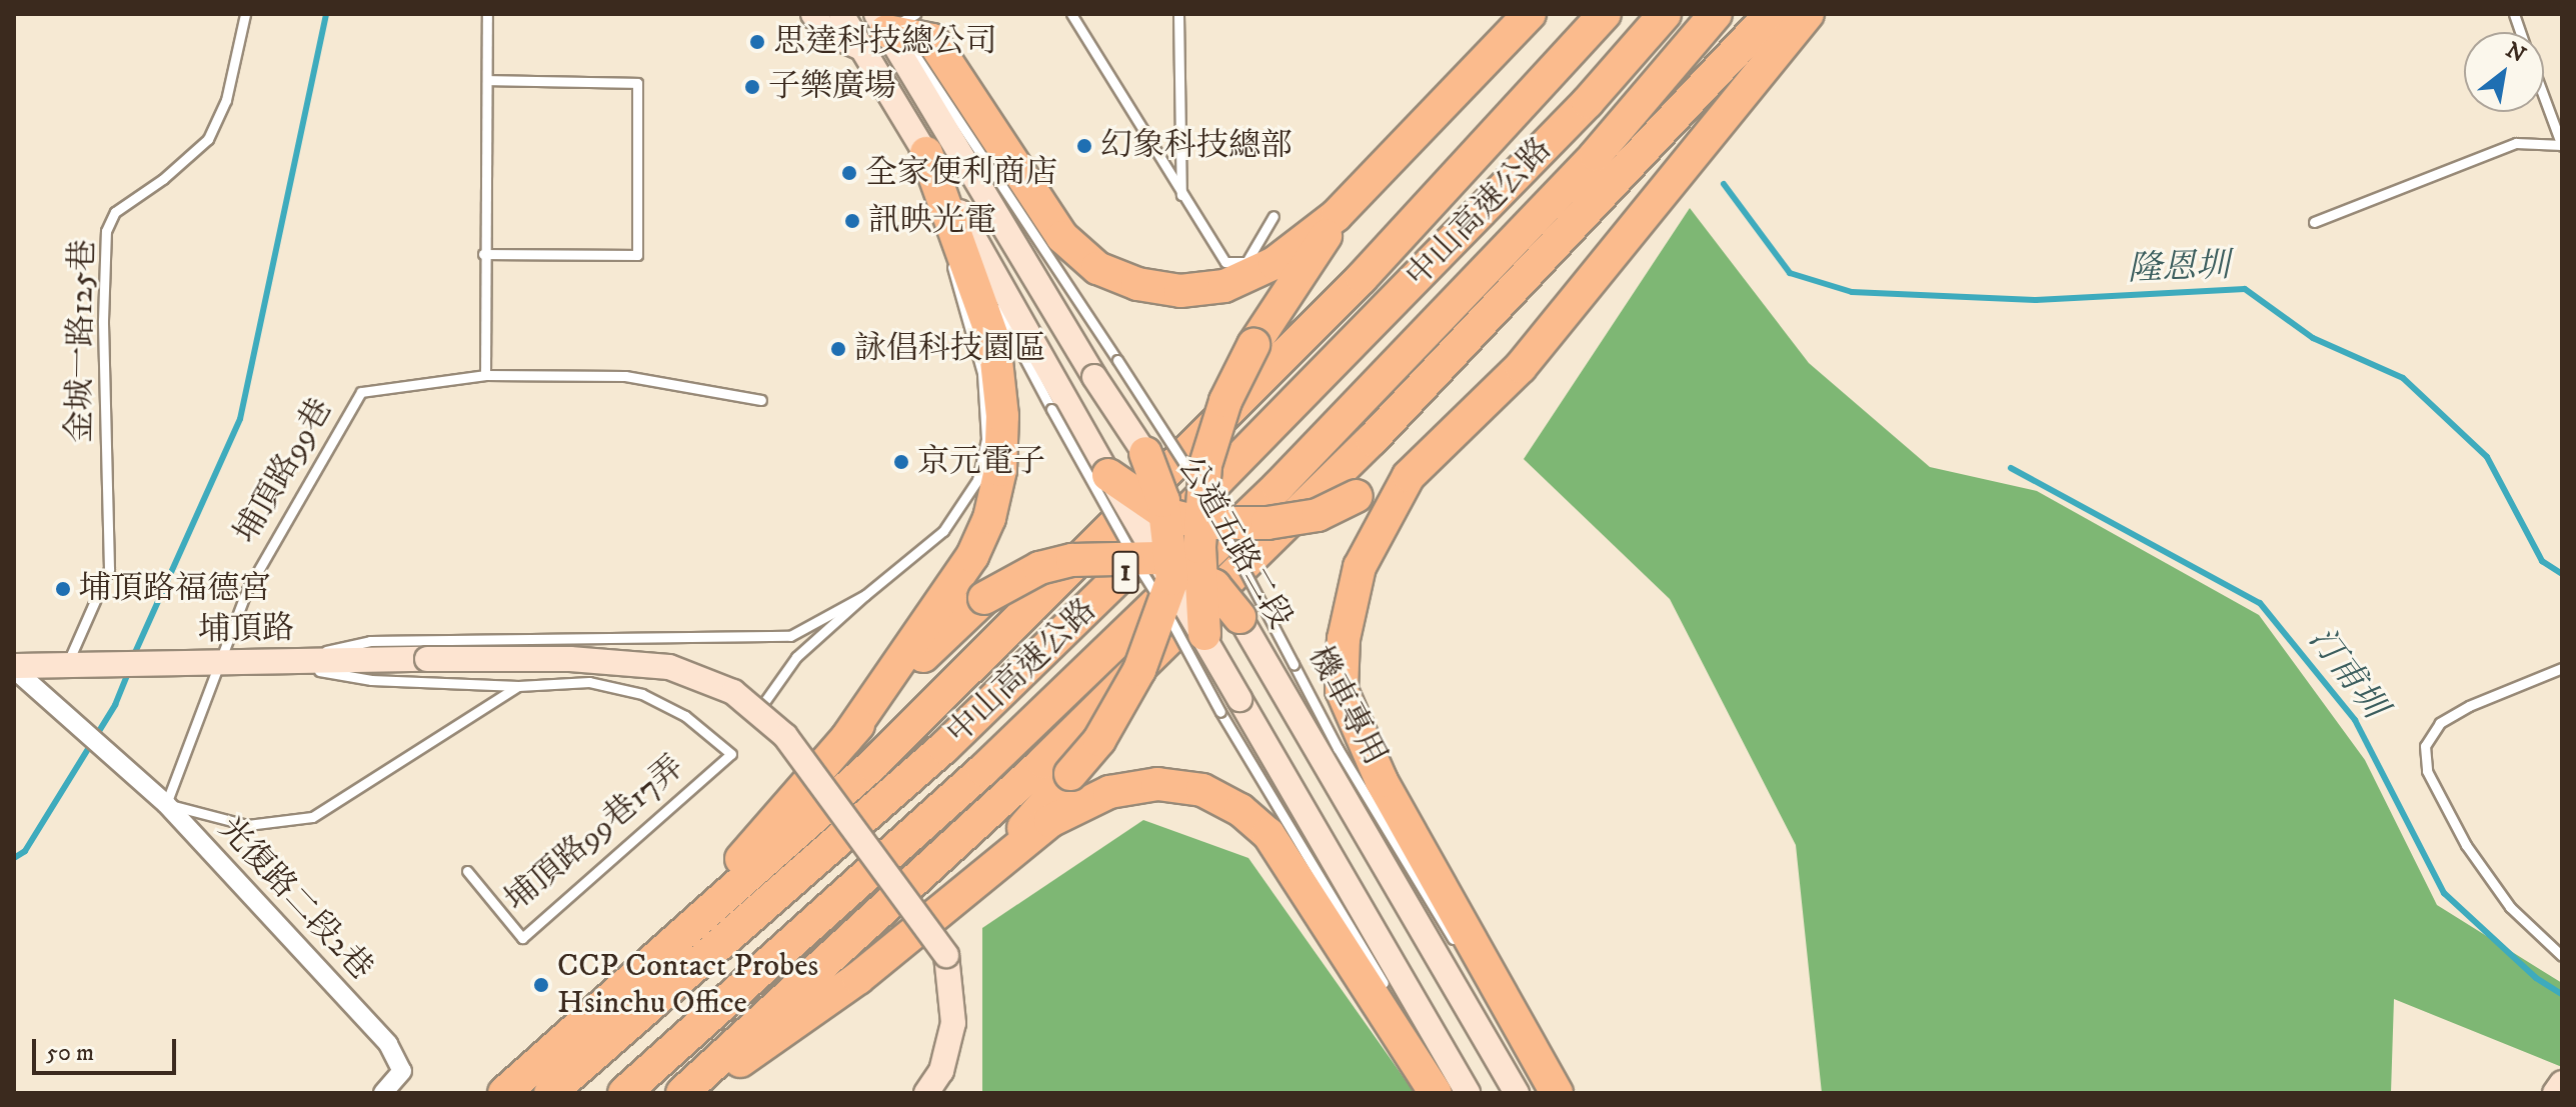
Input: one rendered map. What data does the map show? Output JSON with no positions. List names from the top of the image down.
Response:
{
  "streets": {
    "highway": ["中山高速公路", "1"],
    "street": ["公道五路二段", "埔頂路", "光復路二段2巷"],
    "lane": [
      "金城一路125巷",
      "埔頂路99巷",
      "機車專用",
      "埔頂路99巷17弄"
    ]
  },
  "crossings": [
    ["金城一路125巷", "埔頂路"],
    ["埔頂路99巷", "埔頂路"],
    ["埔頂路99巷", "光復路二段2巷"],
    ["公道五路二段", "機車專用"],
    ["埔頂路", "光復路二段2巷"]
  ],
  "water": ["隆恩圳", "汀甫圳"],
  "places": [
    "思達科技總公司",
    "子樂廣場",
    "幻象科技總部",
    "全家便利商店",
    "訊映光電",
    "詠倡科技園區",
    "京元電子",
    "埔頂路福德宮",
    "CCP Contact Probes Hsinchu Office"
  ],
  "scale_bar": "50 m",
  "north": "top right"
}
